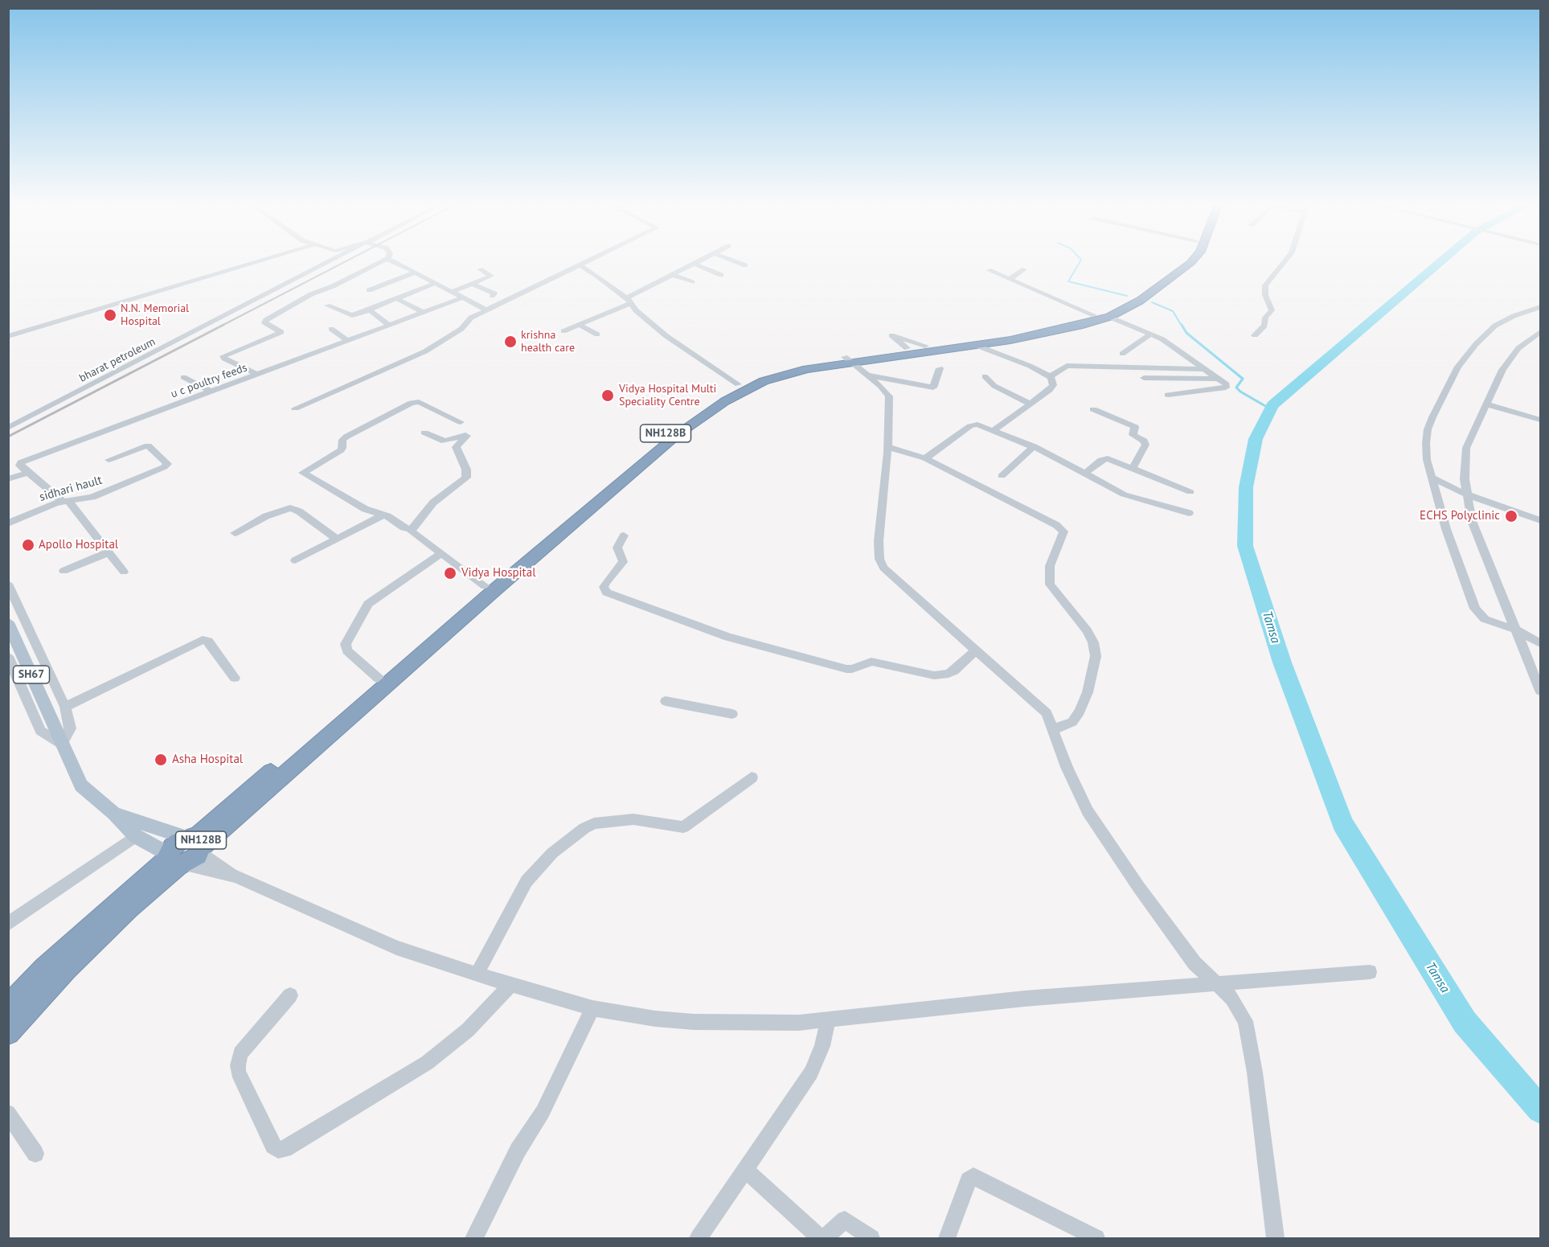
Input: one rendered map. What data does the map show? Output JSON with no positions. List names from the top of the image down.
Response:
{
  "streets": {
    "highway": ["NH128B"],
    "main road": ["SH67"],
    "street": ["bharat petroleum", "u c poultry feeds", "sidhari hault"]
  },
  "crossings": [
    ["NH128B", "SH67"]
  ],
  "water": ["Tamsa"],
  "places": [
    "N.N. Memorial Hospital",
    "krishna health care",
    "Vidya Hospital Multi Speciality Centre",
    "ECHS Polyclinic",
    "Apollo Hospital",
    "Vidya Hospital",
    "Asha Hospital"
  ]
}
